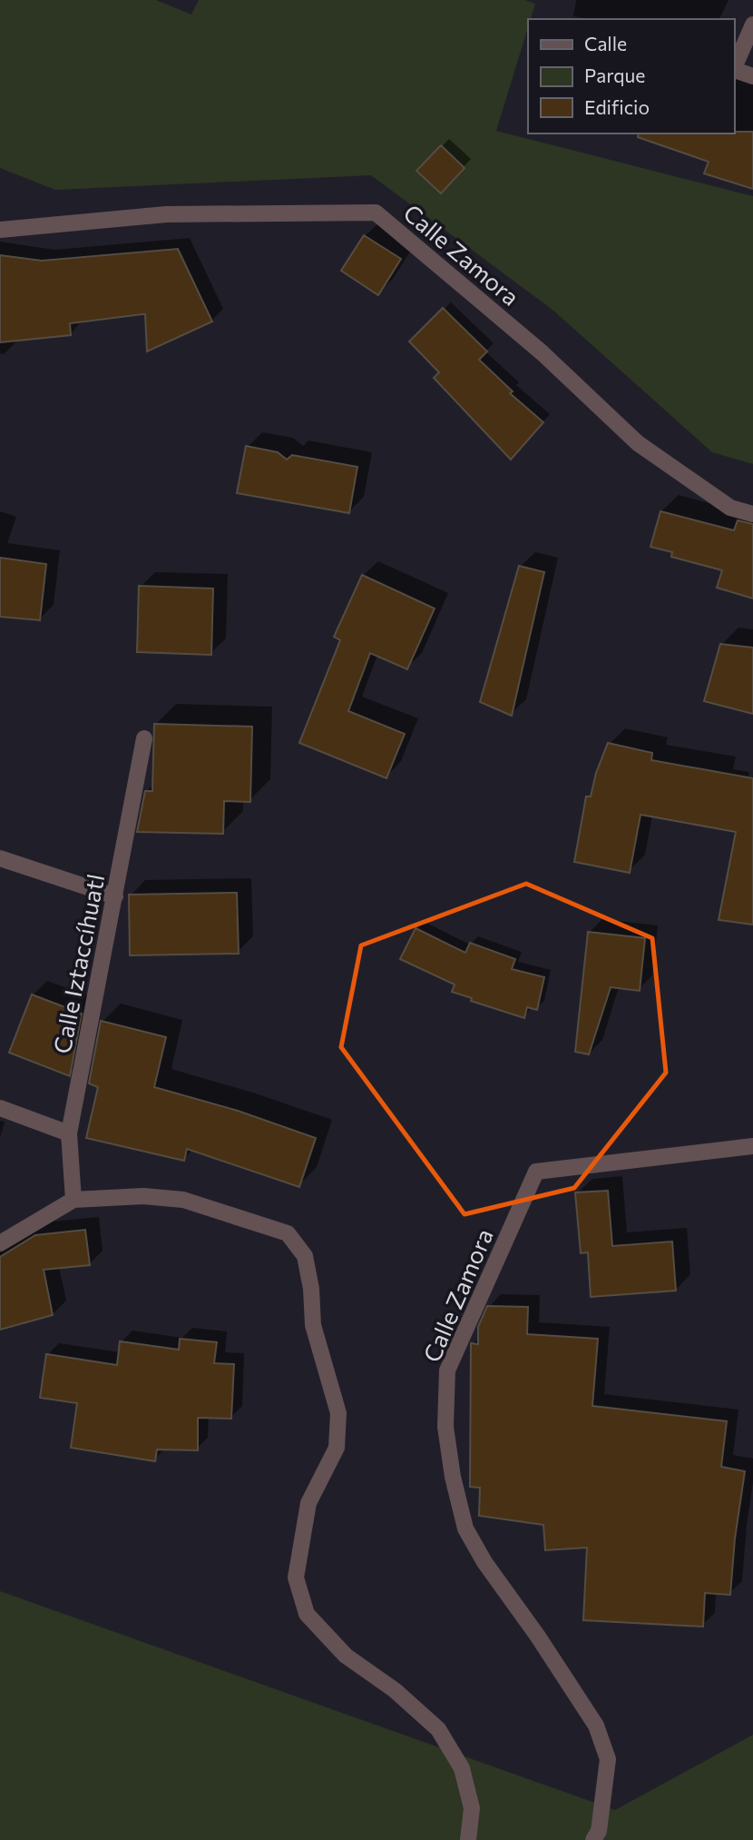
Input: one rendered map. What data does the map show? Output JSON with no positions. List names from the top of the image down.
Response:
{
  "streets": {
    "street": ["Calle Zamora", "Calle Iztaccíhuatl"]
  },
  "legend": ["Calle", "Parque", "Edificio"]
}
